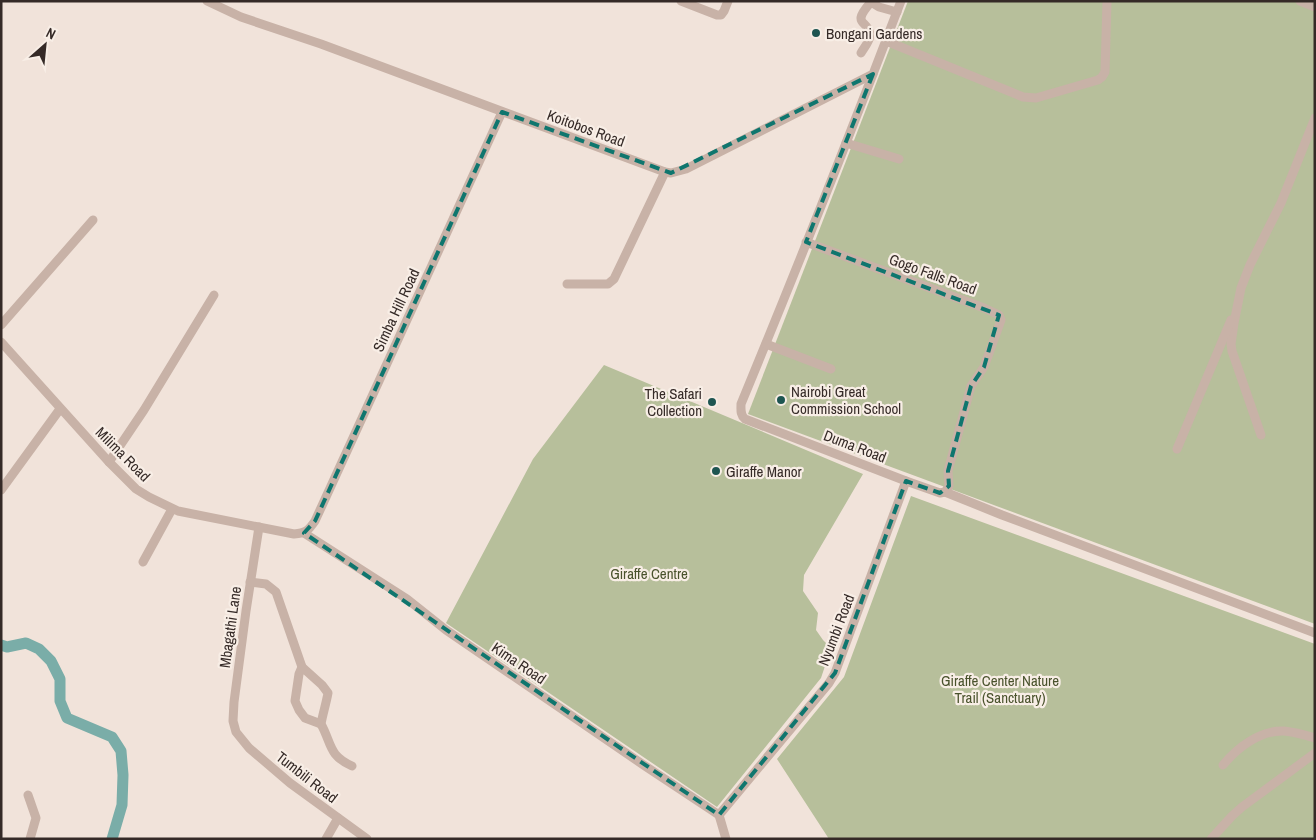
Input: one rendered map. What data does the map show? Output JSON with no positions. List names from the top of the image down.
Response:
{
  "streets": {
    "street": [
      "Koitobos Road",
      "Gogo Falls Road",
      "Simba Hill Road",
      "Duma Road",
      "Milima Road",
      "Mbagathi Lane",
      "Nyumbi Road",
      "Kima Road",
      "Tumbili Road"
    ]
  },
  "crossings": [
    ["Koitobos Road", "Simba Hill Road"],
    ["Gogo Falls Road", "Duma Road"],
    ["Simba Hill Road", "Milima Road"],
    ["Simba Hill Road", "Kima Road"],
    ["Duma Road", "Nyumbi Road"],
    ["Milima Road", "Mbagathi Lane"],
    ["Milima Road", "Kima Road"],
    ["Mbagathi Lane", "Tumbili Road"],
    ["Nyumbi Road", "Kima Road"]
  ],
  "parks": ["Giraffe Centre", "Giraffe Center Nature Trail (Sanctuary)"],
  "places": [
    "Bongani Gardens",
    "Nairobi Great Commission School",
    "The Safari Collection",
    "Giraffe Manor"
  ],
  "north": "top right"
}
